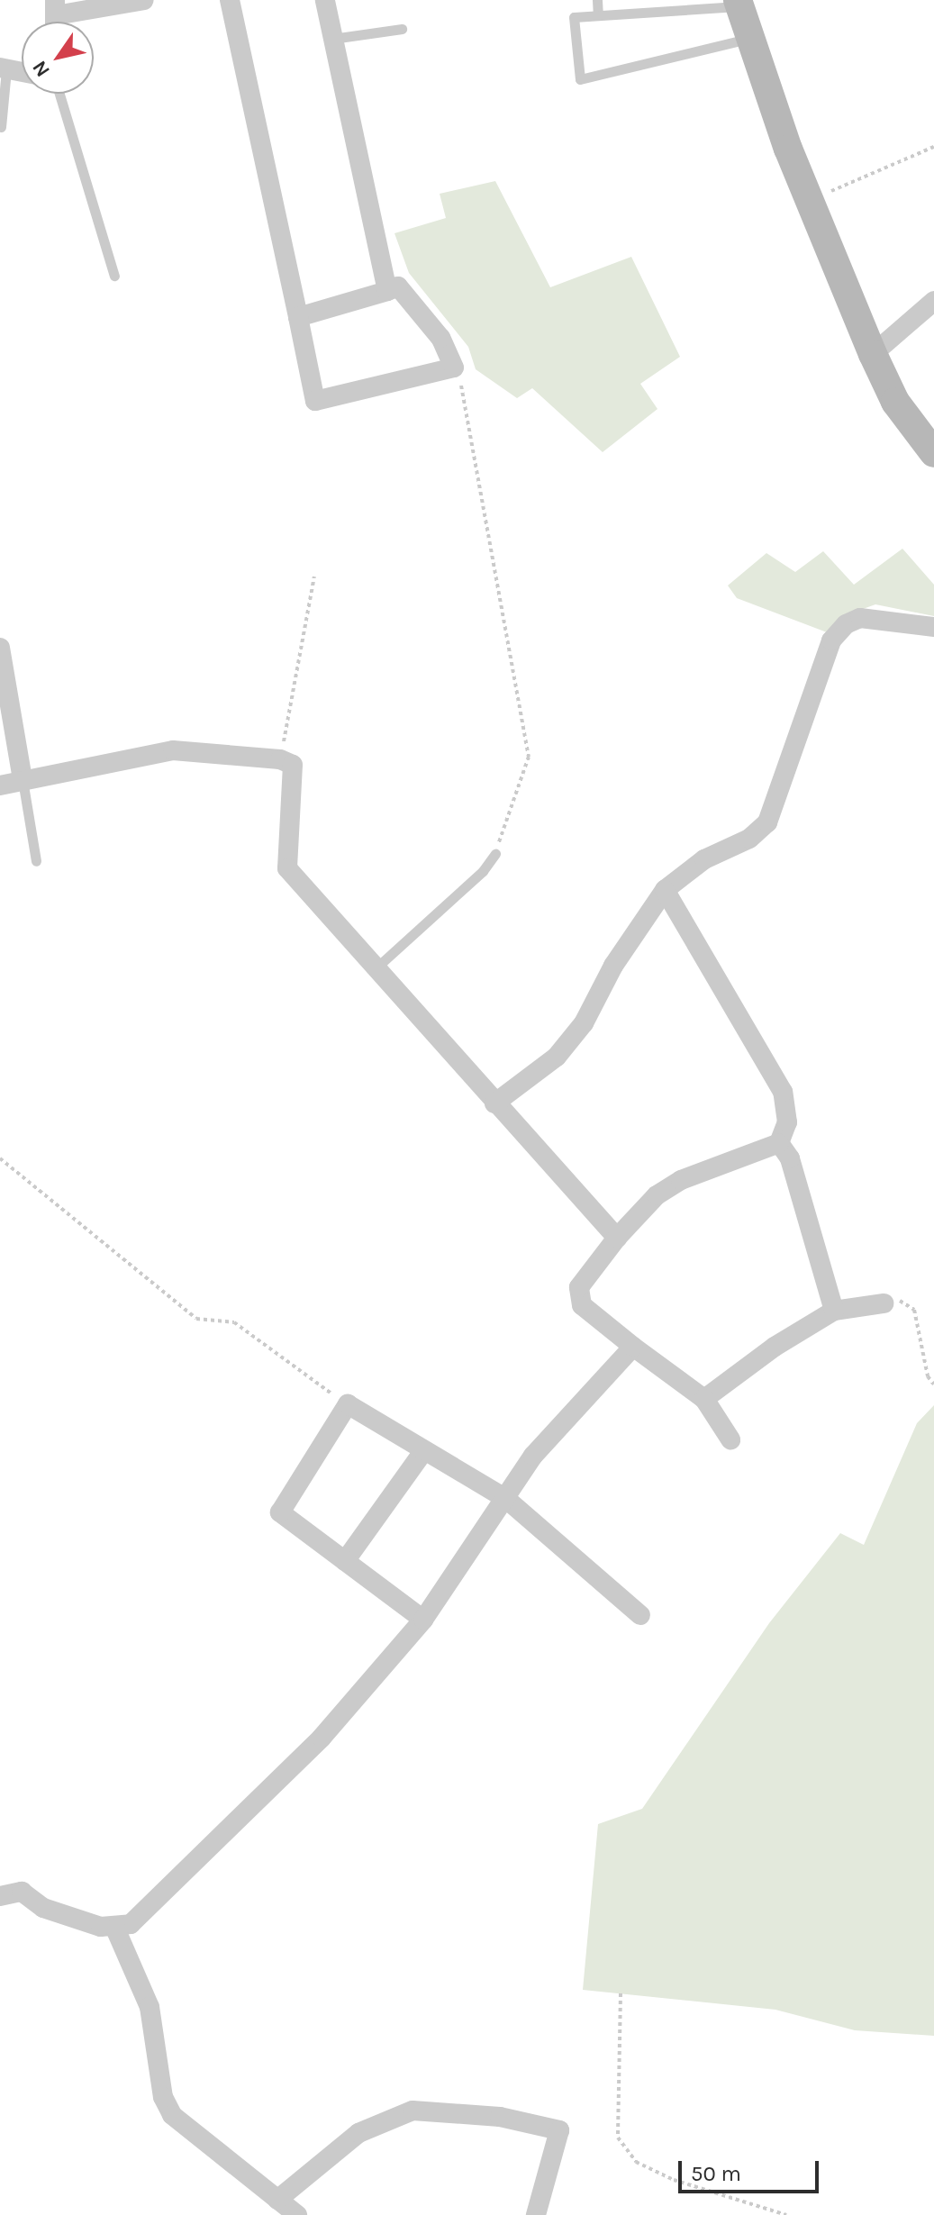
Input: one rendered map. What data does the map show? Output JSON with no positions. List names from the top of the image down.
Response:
{
  "scale_bar": "50 m",
  "north": "bottom left"
}
